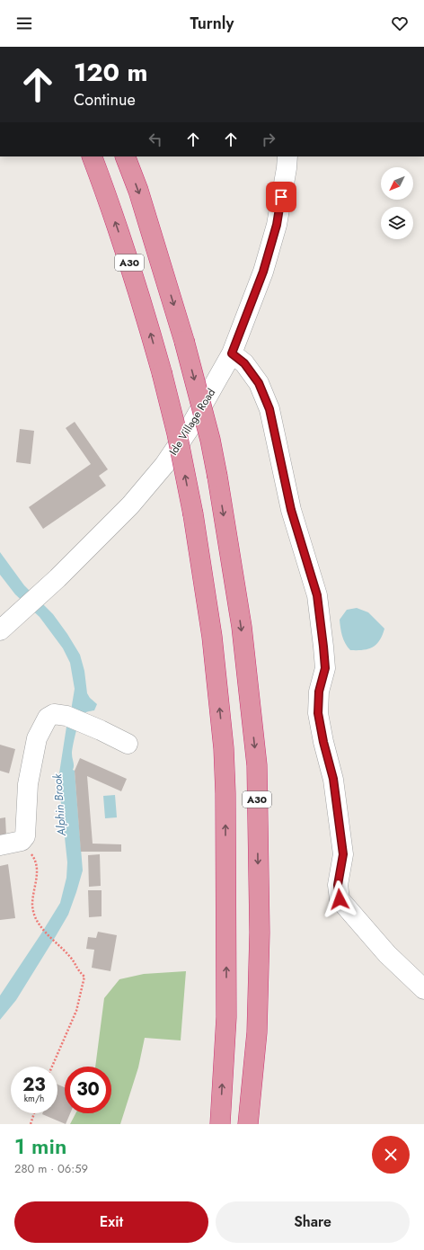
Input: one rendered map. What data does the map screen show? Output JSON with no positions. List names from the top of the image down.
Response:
{
  "streets": {
    "highway": ["A30"],
    "street": ["Ide Village Road"]
  },
  "water": ["Alphin Brook"],
  "north": "bottom left",
  "page": {
    "header": "Turnly",
    "turn": ["120 m", "Continue"],
    "speed": "23 km/h",
    "limit": "30",
    "heading": ["1 min", "280 m · 06:59"],
    "buttons": ["Exit", "Share"]
  }
}
